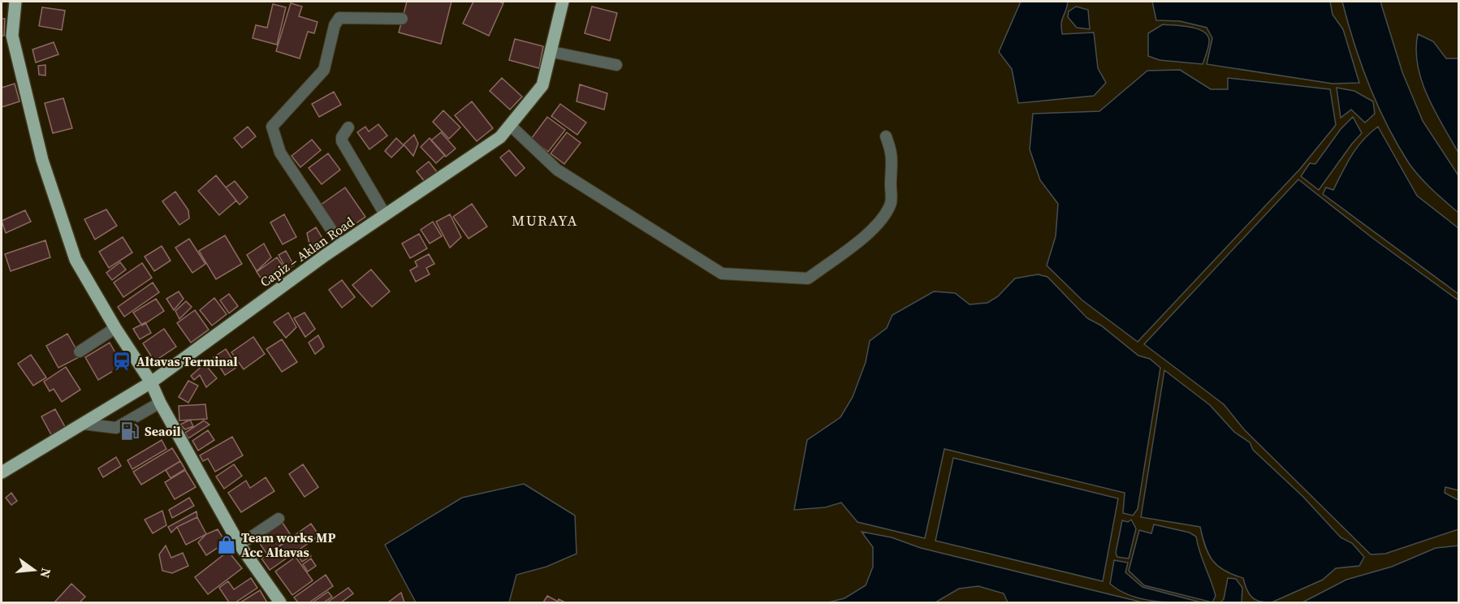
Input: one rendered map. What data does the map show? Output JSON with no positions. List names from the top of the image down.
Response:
{
  "streets": {
    "main road": ["Capiz – Aklan Road"]
  },
  "districts": ["MURAYA"],
  "places": {
    "station": ["Altavas Terminal"],
    "fuel station": ["Seaoil"],
    "shop": ["Team works MP Acc Altavas"]
  },
  "north": "right"
}
